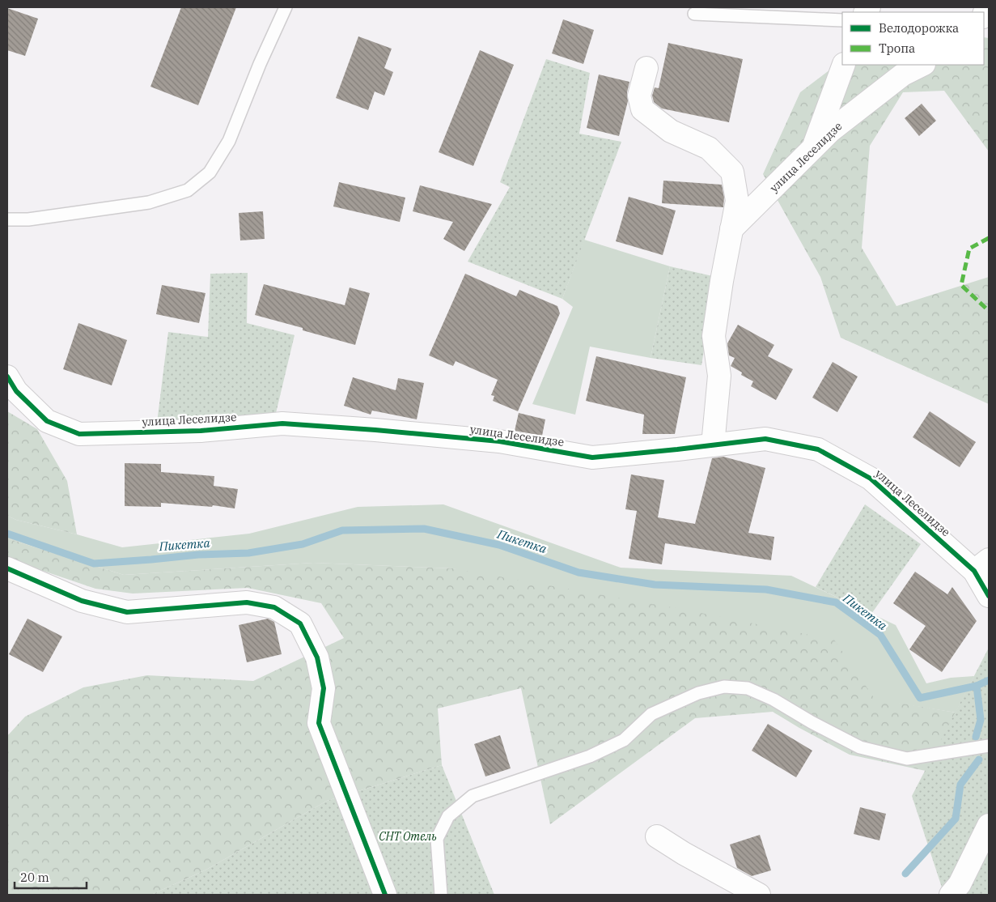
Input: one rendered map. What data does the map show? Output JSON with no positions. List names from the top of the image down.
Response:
{
  "streets": {
    "street": ["улица Леселидзе"]
  },
  "water": ["Пикетка"],
  "parks": ["СНТ Отель"],
  "legend": ["Велодорожка", "Тропа"],
  "scale_bar": "20 m"
}
